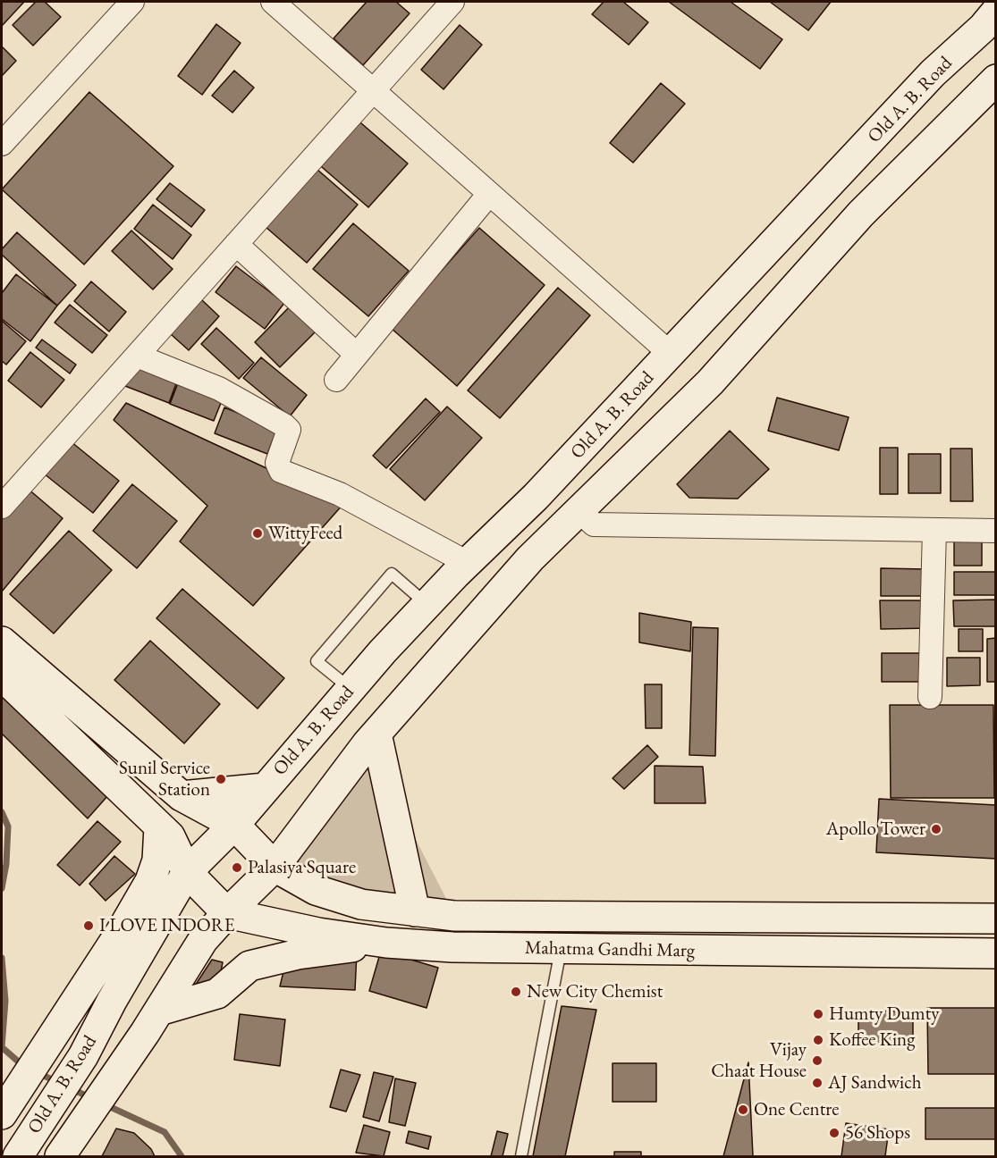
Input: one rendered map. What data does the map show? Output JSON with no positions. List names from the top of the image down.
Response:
{
  "streets": {
    "main road": ["Old A. B. Road", "Mahatma Gandhi Marg"]
  },
  "crossings": [
    ["Old A. B. Road", "Mahatma Gandhi Marg"]
  ],
  "places": [
    "WittyFeed",
    "Sunil Service Station",
    "Apollo Tower",
    "Palasiya Square",
    "I LOVE INDORE",
    "New City Chemist",
    "Humty Dumty",
    "Koffee King",
    "Vijay Chaat House",
    "AJ Sandwich",
    "One Centre",
    "56 Shops"
  ]
}
